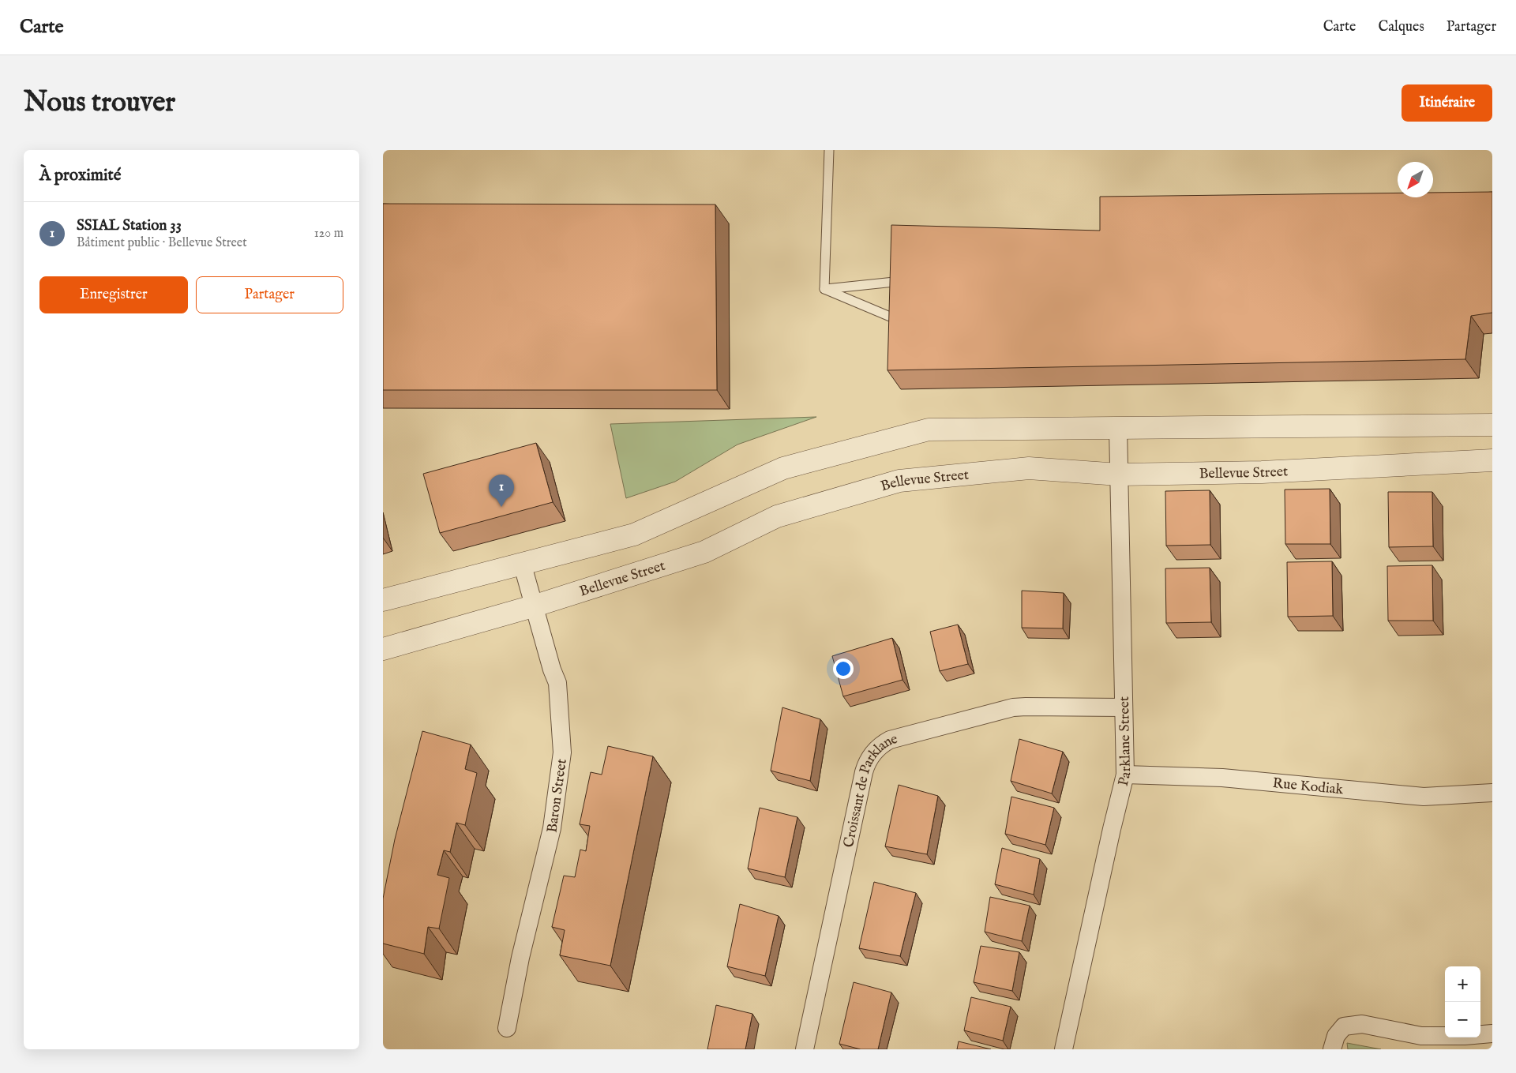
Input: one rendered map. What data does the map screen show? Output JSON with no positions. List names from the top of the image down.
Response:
{
  "streets": {
    "street": [
      "Bellevue Street",
      "Parklane Street",
      "Rue Kodiak",
      "Baron Street",
      "Croissant de Parklane"
    ]
  },
  "crossings": [
    ["Bellevue Street", "Parklane Street"],
    ["Bellevue Street", "Baron Street"],
    ["Parklane Street", "Rue Kodiak"],
    ["Parklane Street", "Croissant de Parklane"]
  ],
  "north": "bottom left",
  "page": {
    "header": "Carte",
    "nav": ["Carte", "Calques", "Partager"],
    "buttons": [
      "Itinéraire",
      ["Enregistrer", "Partager"]
    ],
    "title": "Nous trouver",
    "heading": "À proximité",
    "list": [
      {
        "mark": "1",
        "name": "SSIAL Station 33",
        "note": "Bâtiment public · Bellevue Street",
        "value": "120 m"
      }
    ],
    "pins": "1",
    "map_buttons": ["+", "−"]
  }
}
